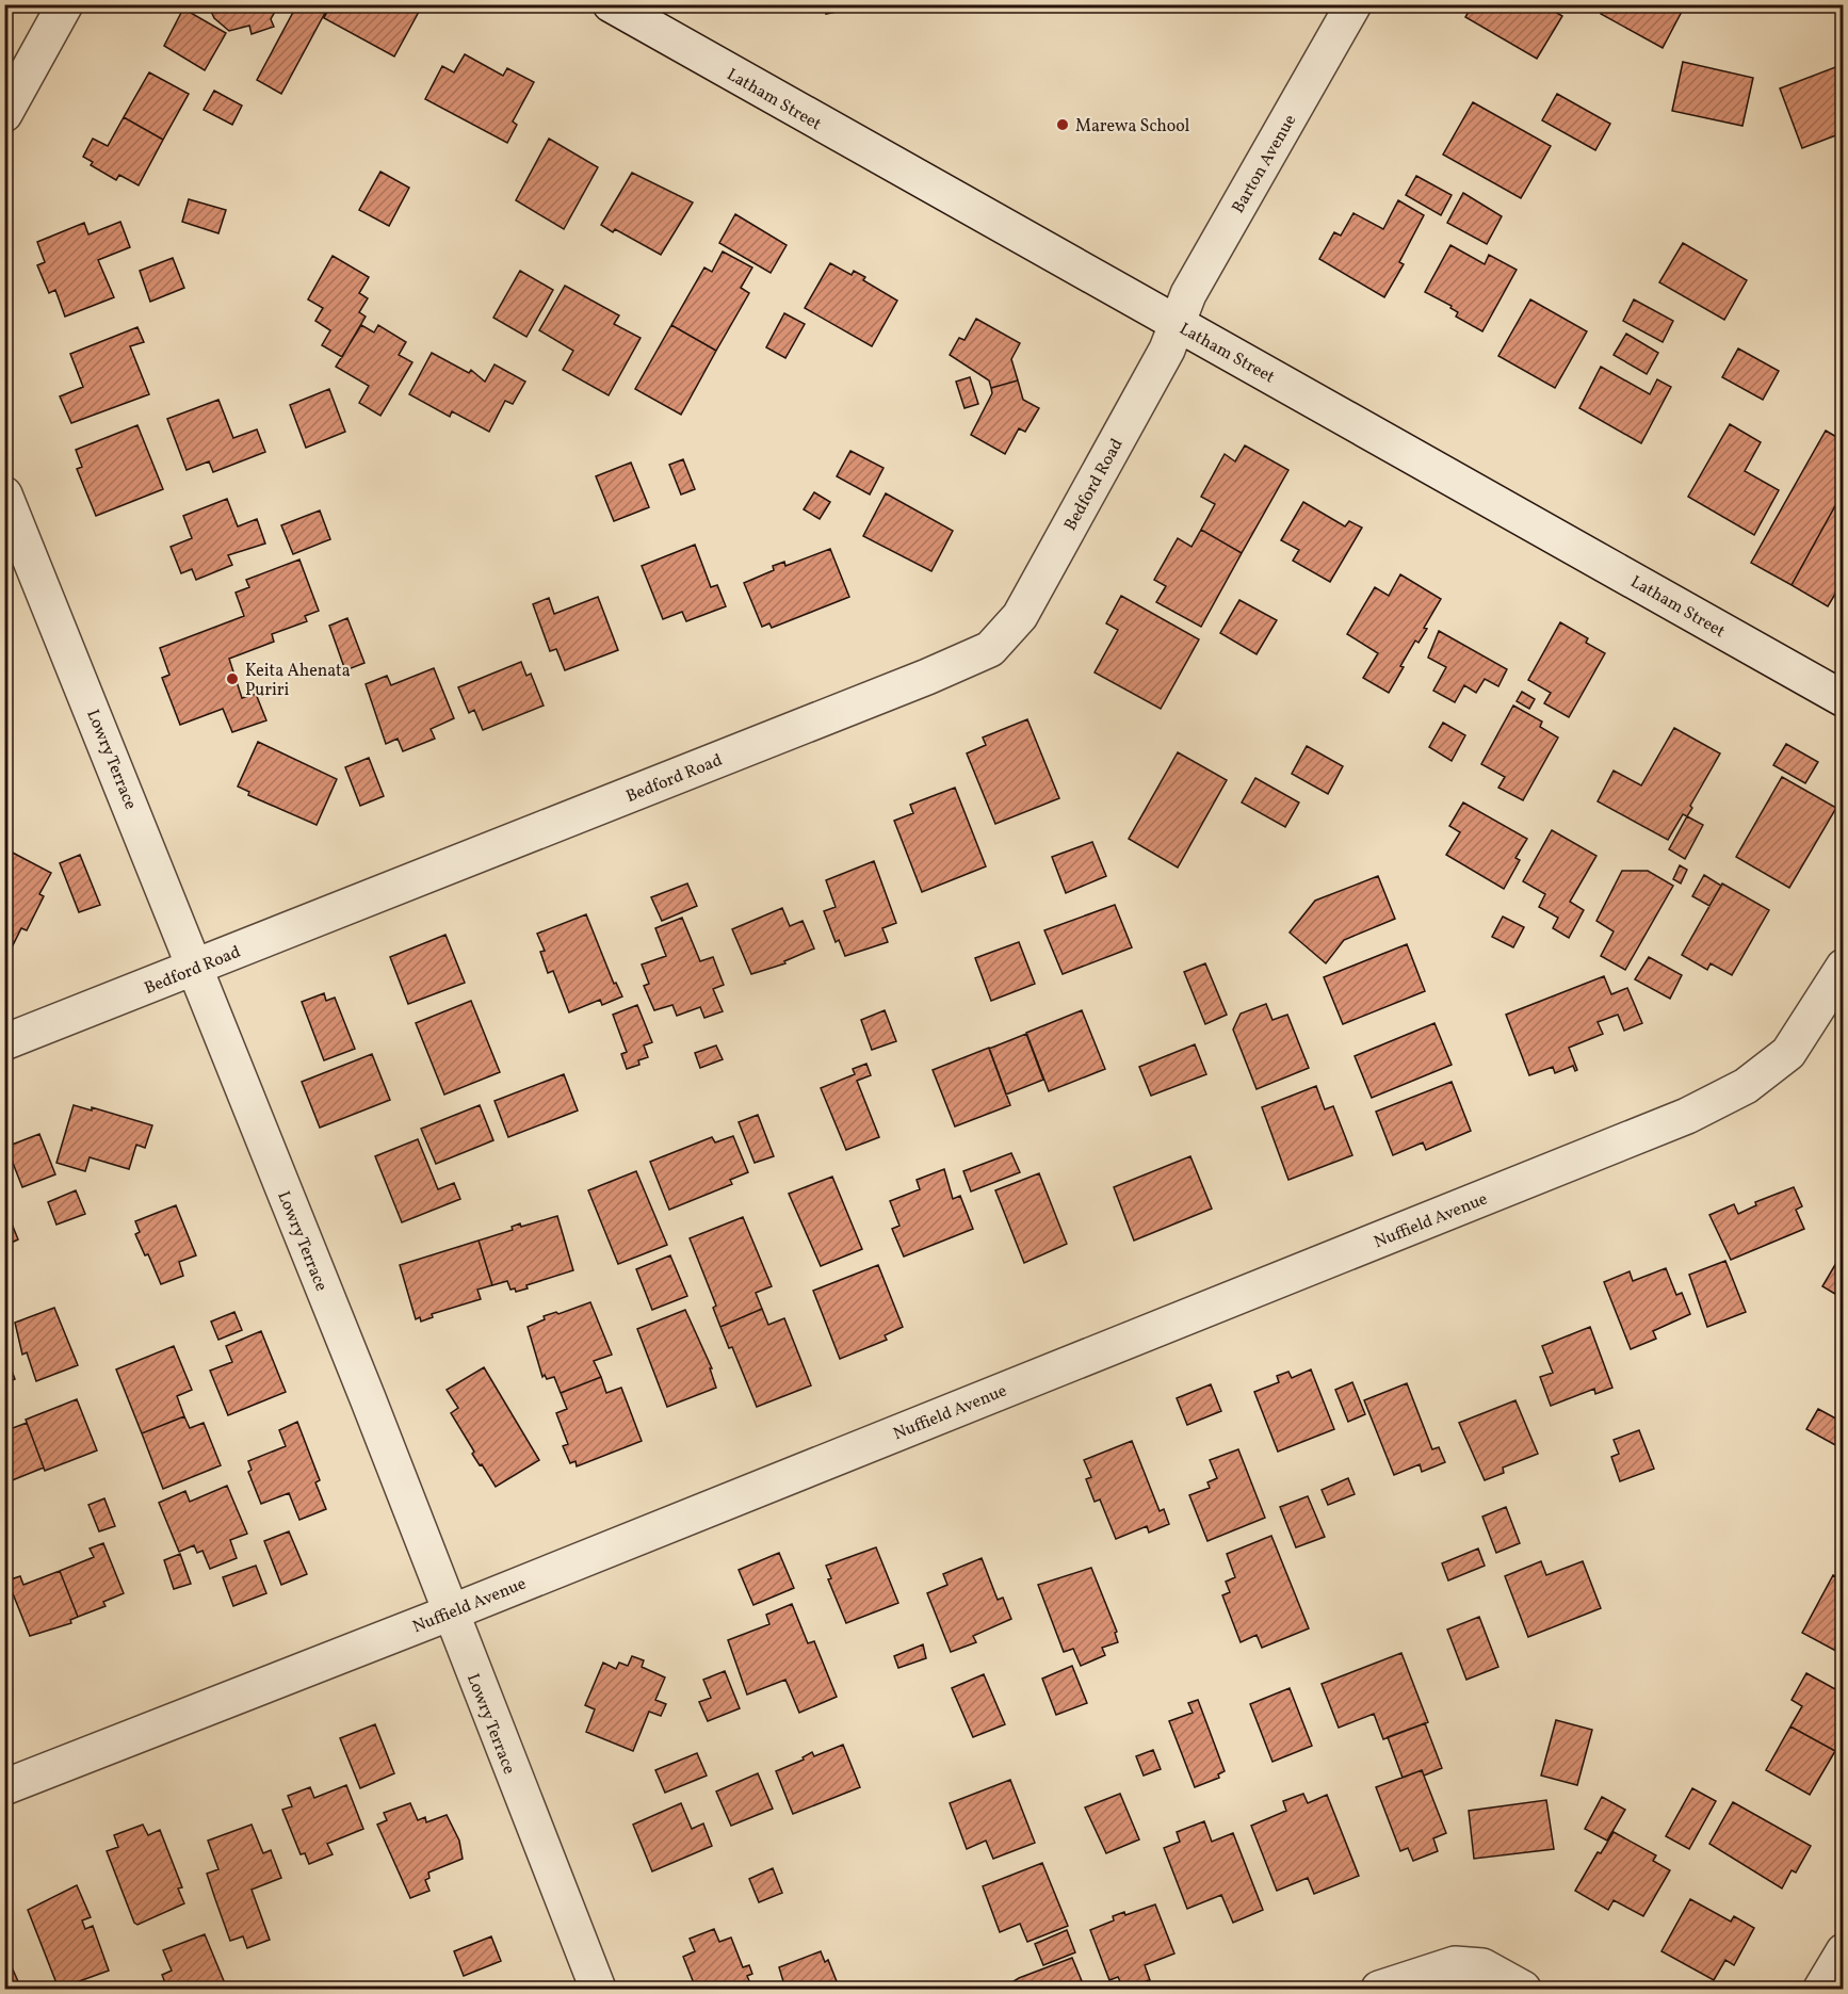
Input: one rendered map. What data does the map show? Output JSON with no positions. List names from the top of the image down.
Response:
{
  "streets": {
    "street": [
      "Latham Street",
      "Barton Avenue",
      "Bedford Road",
      "Lowry Terrace",
      "Nuffield Avenue"
    ]
  },
  "crossings": [
    ["Latham Street", "Barton Avenue"],
    ["Latham Street", "Bedford Road"],
    ["Barton Avenue", "Bedford Road"],
    ["Bedford Road", "Lowry Terrace"],
    ["Lowry Terrace", "Nuffield Avenue"]
  ],
  "places": ["Marewa School", "Keita Ahenata Puriri"]
}
